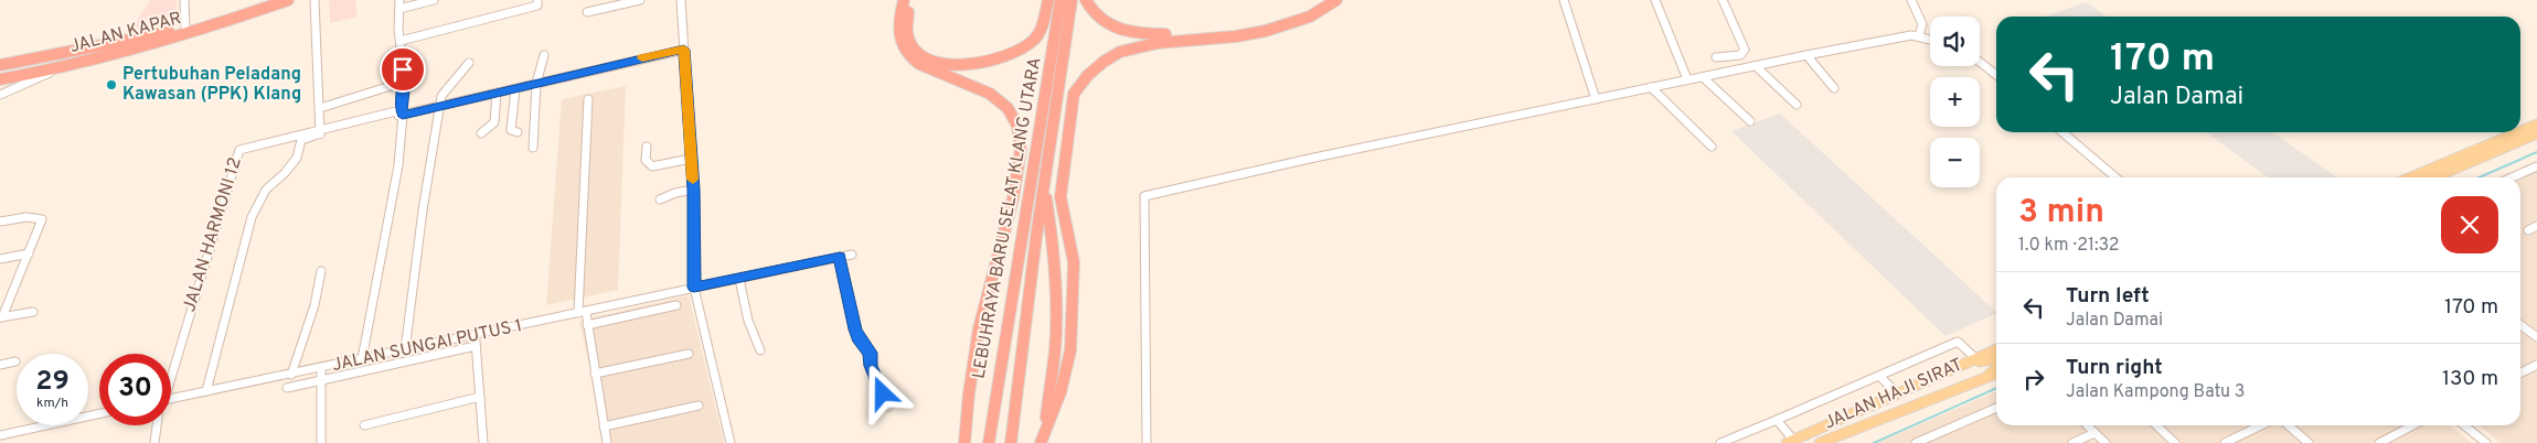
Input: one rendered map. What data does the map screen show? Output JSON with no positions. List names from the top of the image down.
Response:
{
  "streets": {
    "highway": ["JALAN KAPAR", "LEBUHRAYA BARU SELAT KLANG UTARA"],
    "main road": ["JALAN HAJI SIRAT"],
    "street": ["JALAN HARMONI 12", "JALAN SUNGAI PUTUS 1"]
  },
  "places": ["Pertubuhan Peladang Kawasan (PPK) Klang"],
  "page": {
    "map_buttons": ["+", "−"],
    "turn": ["170 m", "Jalan Damai"],
    "heading": ["3 min", "1.0 km · 21:32"],
    "list": [
      {
        "name": "Turn left",
        "note": "Jalan Damai",
        "value": "170 m"
      },
      {
        "name": "Turn right",
        "note": "Jalan Kampong Batu 3",
        "value": "130 m"
      }
    ],
    "speed": "29 km/h",
    "limit": "30"
  }
}
